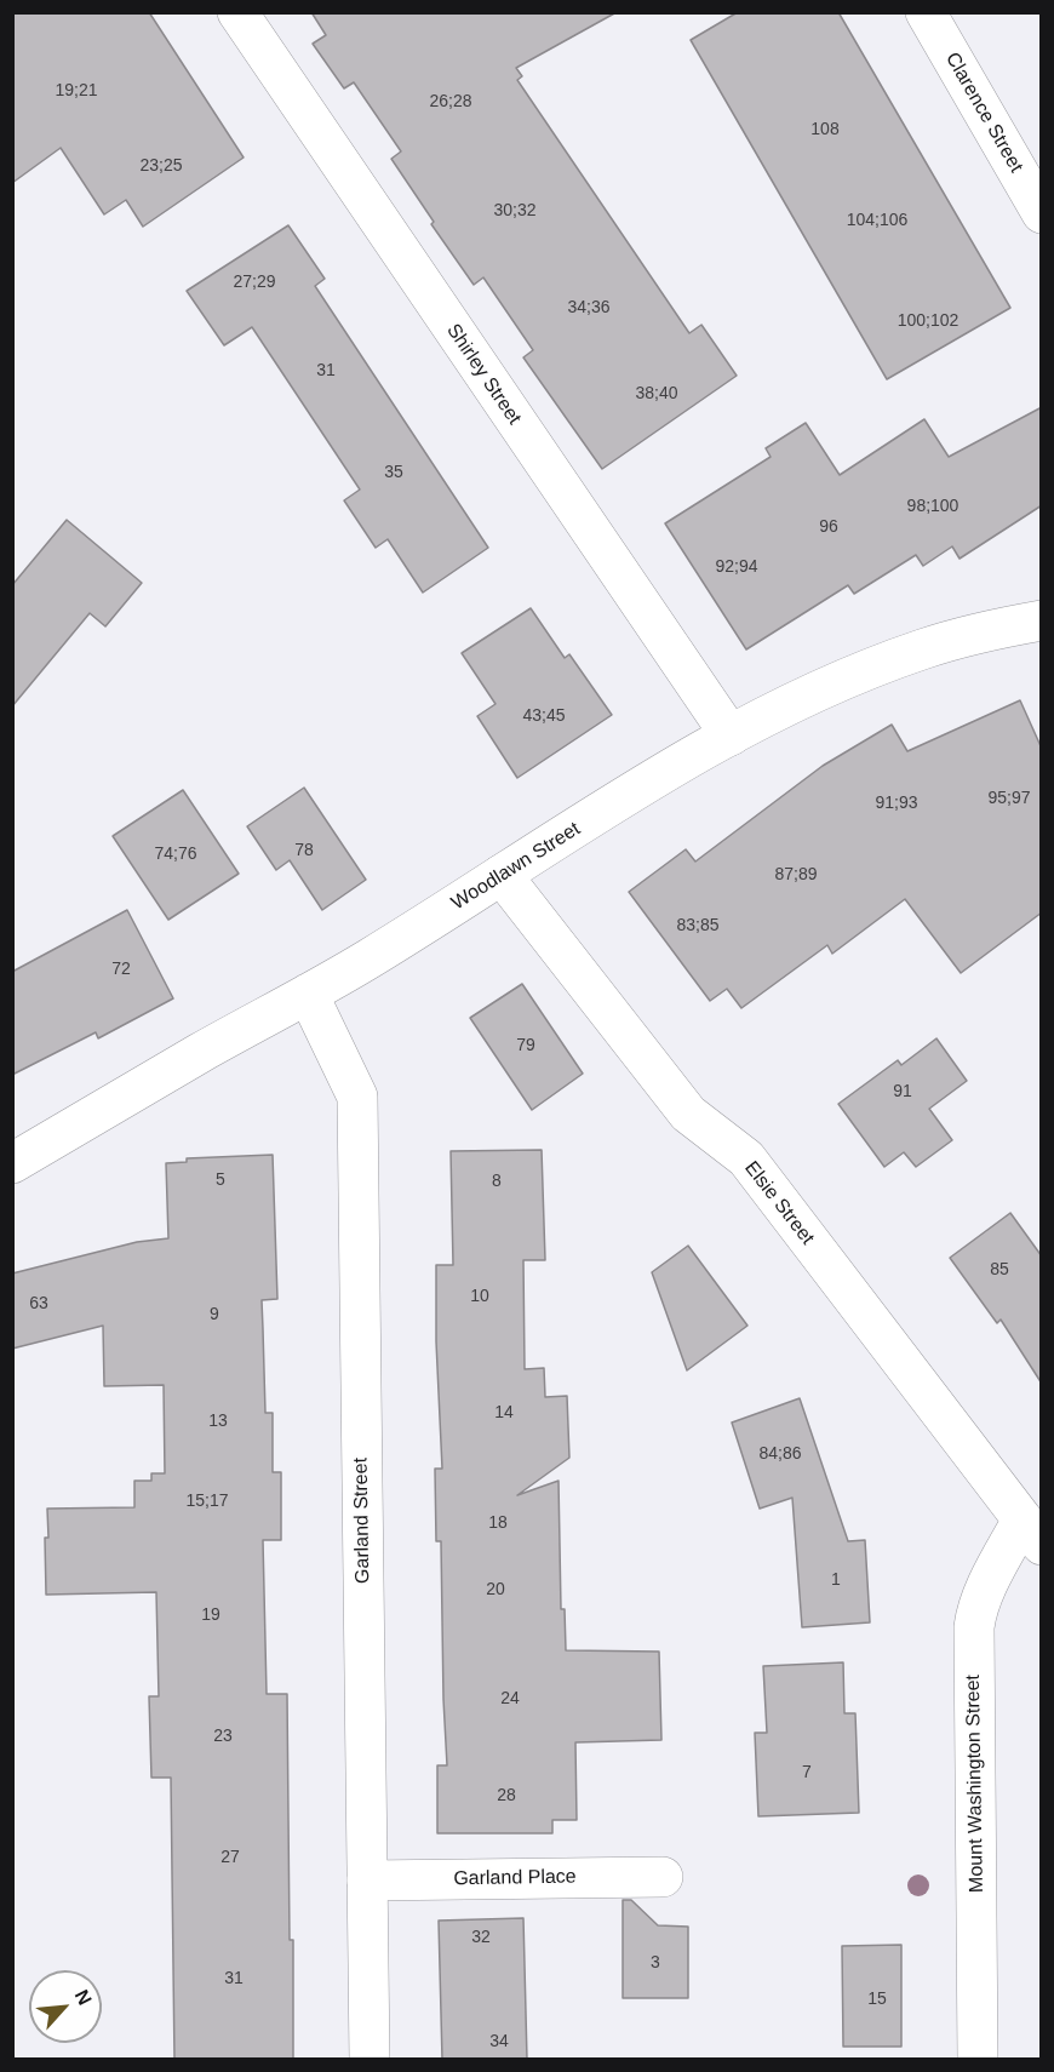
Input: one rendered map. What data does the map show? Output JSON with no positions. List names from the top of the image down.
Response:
{
  "streets": {
    "street": [
      "Clarence Street",
      "Shirley Street",
      "Woodlawn Street",
      "Elsie Street",
      "Garland Street",
      "Mount Washington Street",
      "Garland Place"
    ]
  },
  "crossings": [
    ["Shirley Street", "Woodlawn Street"],
    ["Woodlawn Street", "Elsie Street"],
    ["Woodlawn Street", "Garland Street"],
    ["Elsie Street", "Mount Washington Street"],
    ["Garland Street", "Garland Place"]
  ],
  "house_numbers": [
    "19;21",
    "26;28",
    "108",
    "23;25",
    "30;32",
    "104;106",
    "27;29",
    "34;36",
    "100;102",
    "31",
    "38;40",
    "35",
    "98;100",
    "96",
    "92;94",
    "43;45",
    "95;97",
    "91;93",
    "78",
    "74;76",
    "87;89",
    "83;85",
    "72",
    "79",
    "91",
    "5",
    "8",
    "85",
    "10",
    "63",
    "9",
    "14",
    "13",
    "84;86",
    "15;17",
    "18",
    "1",
    "20",
    "19",
    "24",
    "23",
    "7",
    "28",
    "27",
    "32",
    "3",
    "31",
    "15",
    "34"
  ],
  "north": "top right"
}
